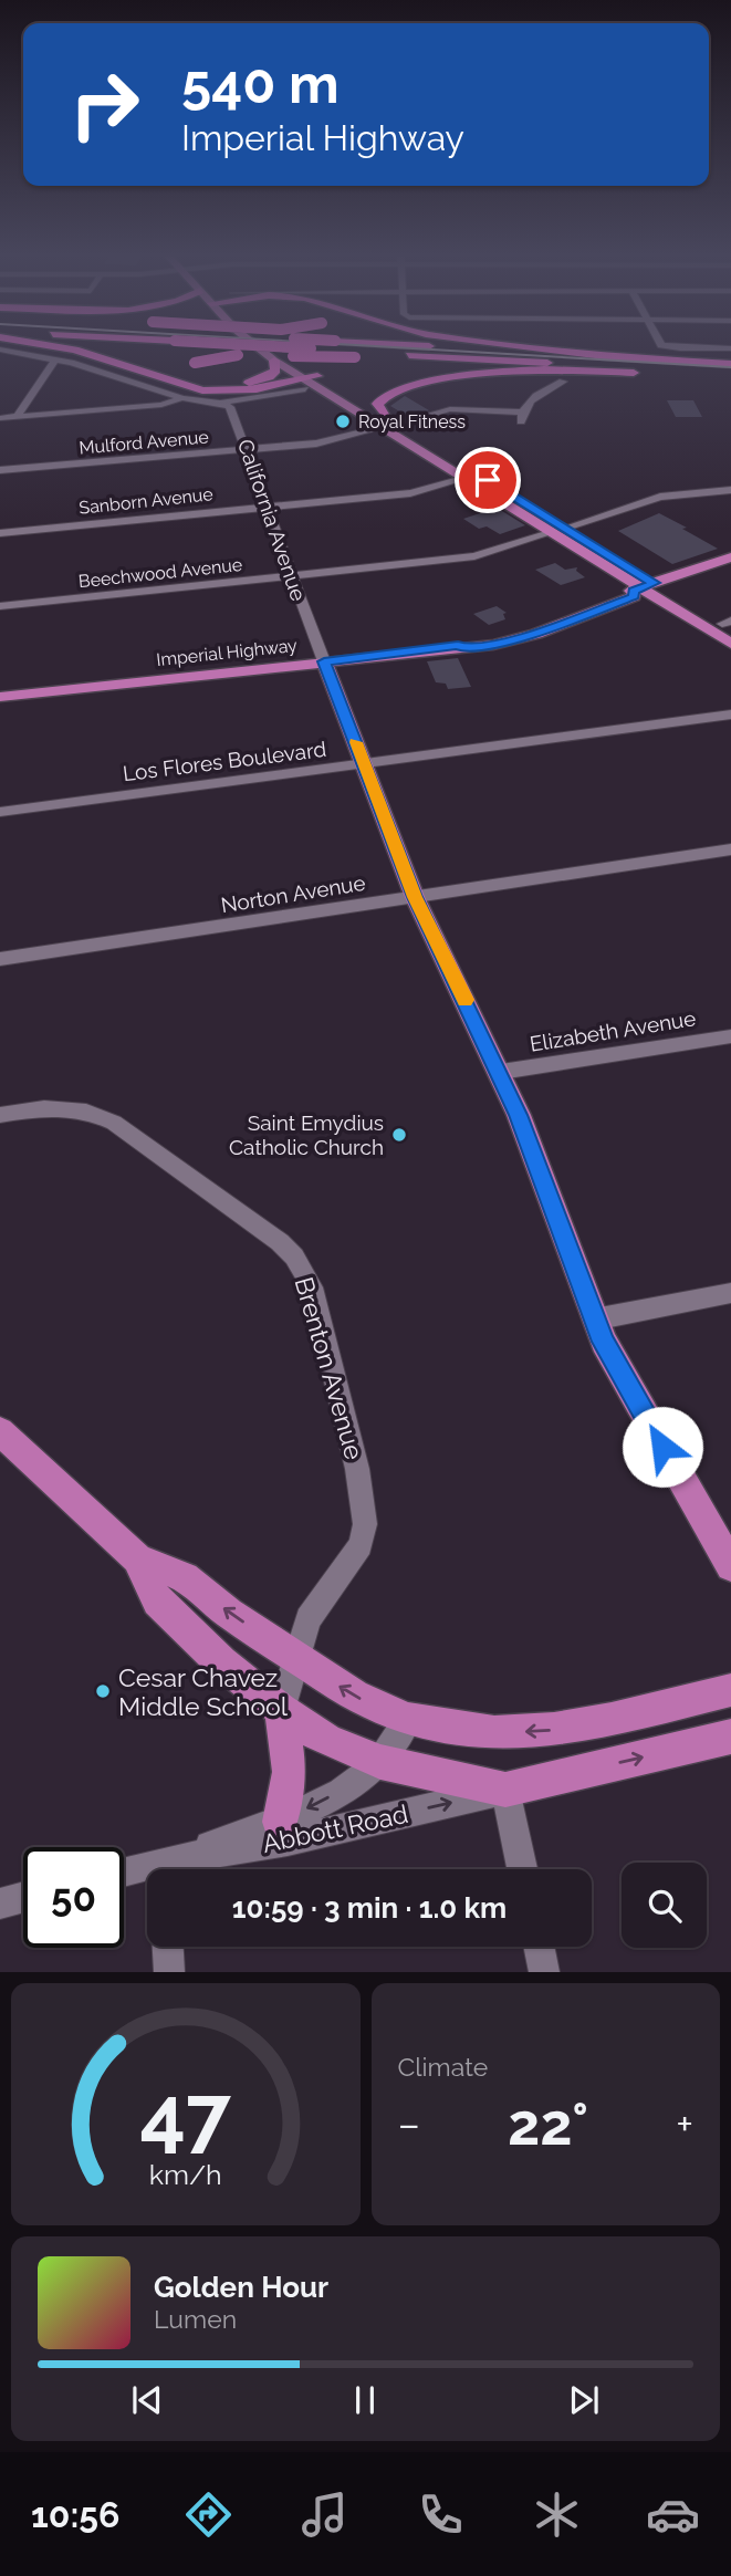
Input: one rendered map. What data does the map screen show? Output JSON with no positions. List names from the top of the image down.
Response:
{
  "streets": {
    "main road": ["California Avenue", "Imperial Highway"],
    "street": [
      "Mulford Avenue",
      "Sanborn Avenue",
      "Beechwood Avenue",
      "Los Flores Boulevard",
      "Norton Avenue",
      "Elizabeth Avenue",
      "Brenton Avenue",
      "Abbott Road"
    ]
  },
  "crossings": [
    ["Mulford Avenue", "California Avenue"],
    ["Sanborn Avenue", "California Avenue"],
    ["California Avenue", "Beechwood Avenue"],
    ["California Avenue", "Imperial Highway"],
    ["California Avenue", "Los Flores Boulevard"],
    ["California Avenue", "Norton Avenue"],
    ["California Avenue", "Elizabeth Avenue"]
  ],
  "places": ["Royal Fitness", "Saint Emydius Catholic Church", "Cesar Chavez Middle School"],
  "page": {
    "turn": ["540 m", "Imperial Highway"],
    "limit": "50",
    "trip": "10:59 · 3 min · 1.0 km",
    "tile": "Climate",
    "heat": ["−", "22°", "+"],
    "song": ["Golden Hour", "Lumen"],
    "tabs": "10:56",
    "gauge": ["47", "km/h"]
  }
}
